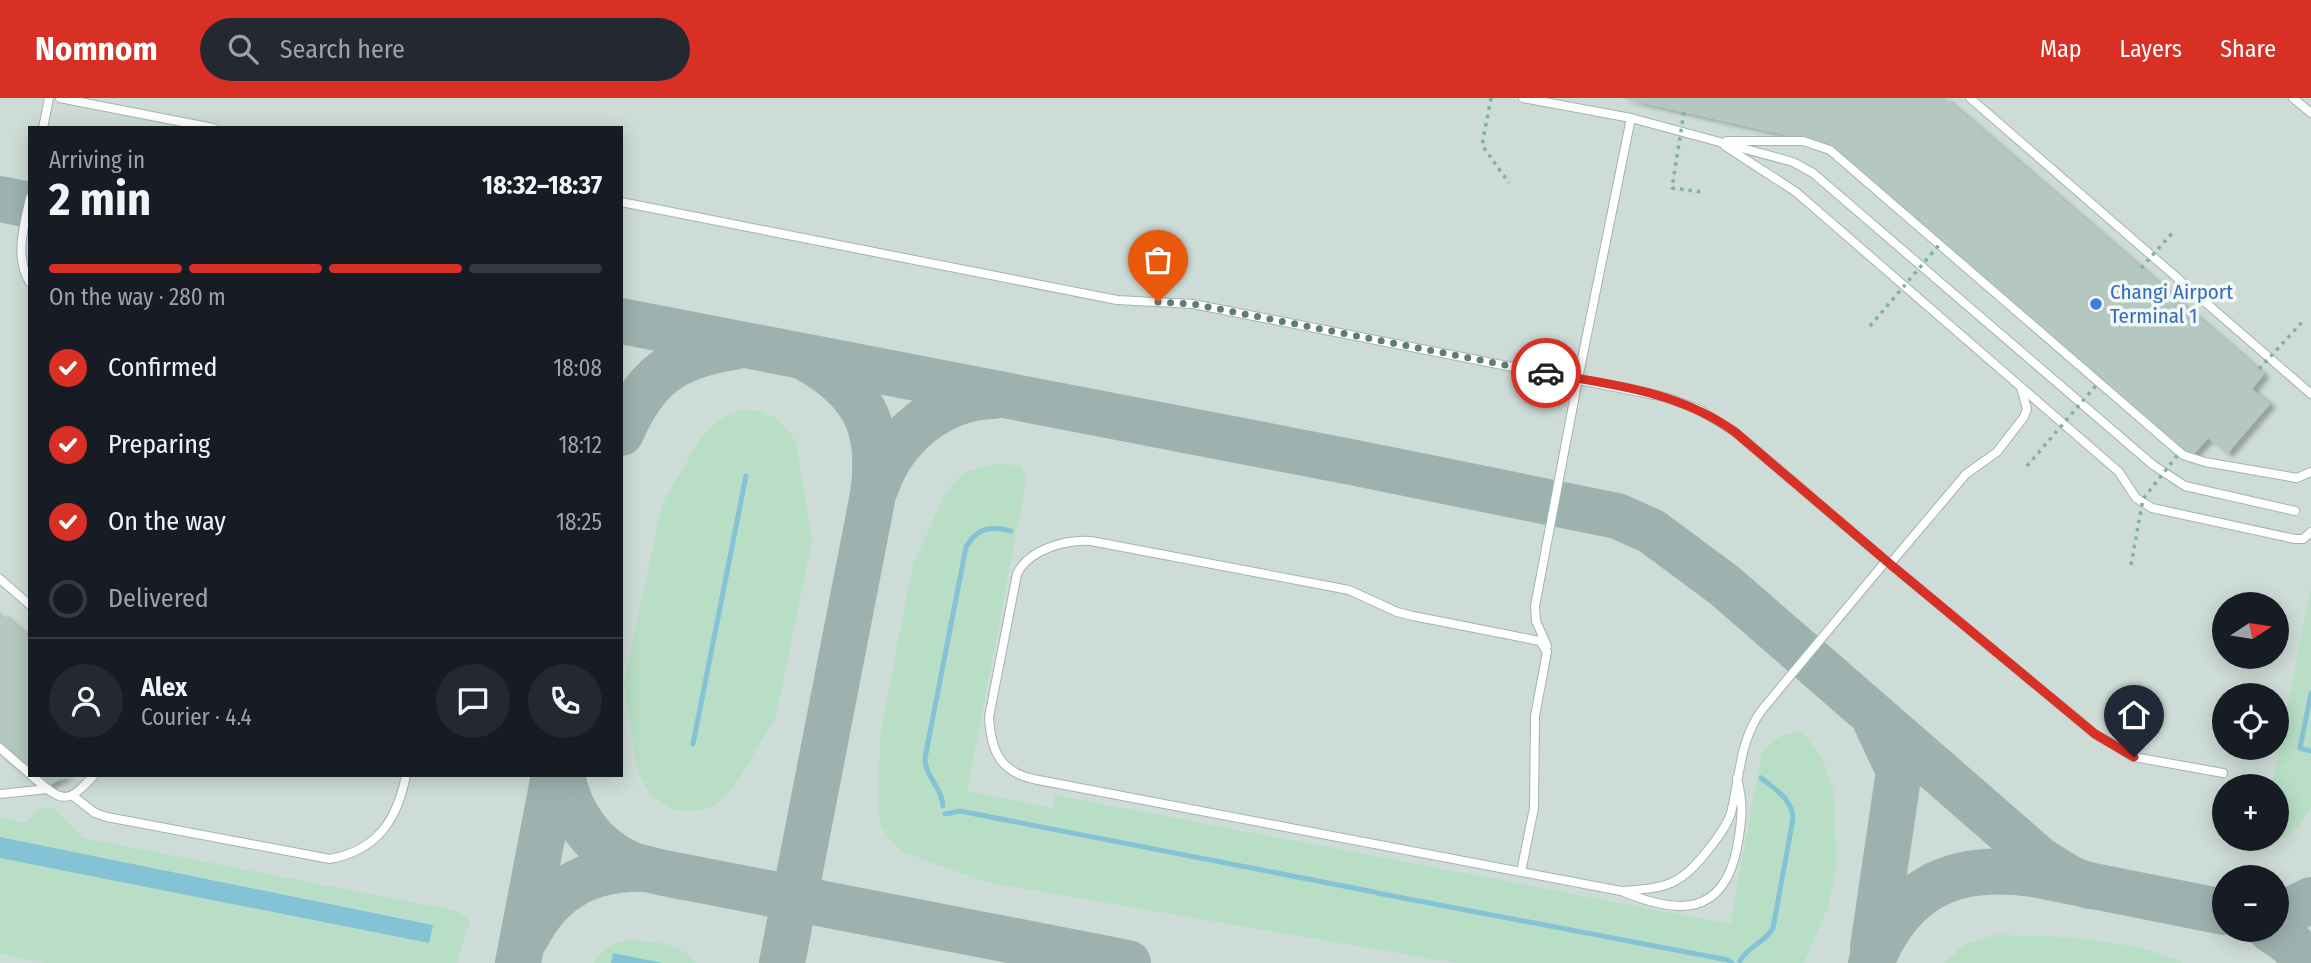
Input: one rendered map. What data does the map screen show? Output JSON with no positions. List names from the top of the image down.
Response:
{
  "places": ["Changi Airport Terminal 1"],
  "north": "right",
  "page": {
    "header": "Nomnom",
    "search": "Search here",
    "nav": ["Map", "Layers", "Share"],
    "heading": ["2 min", "Arriving in", "18:32–18:37"],
    "panel": ["Alex", "Courier · 4.4"],
    "bar": "On the way · 280 m",
    "list": [
      ["Confirmed", "18:08"],
      ["Preparing", "18:12"],
      ["On the way", "18:25"],
      "Delivered"
    ],
    "map_buttons": ["+", "−"]
  }
}
